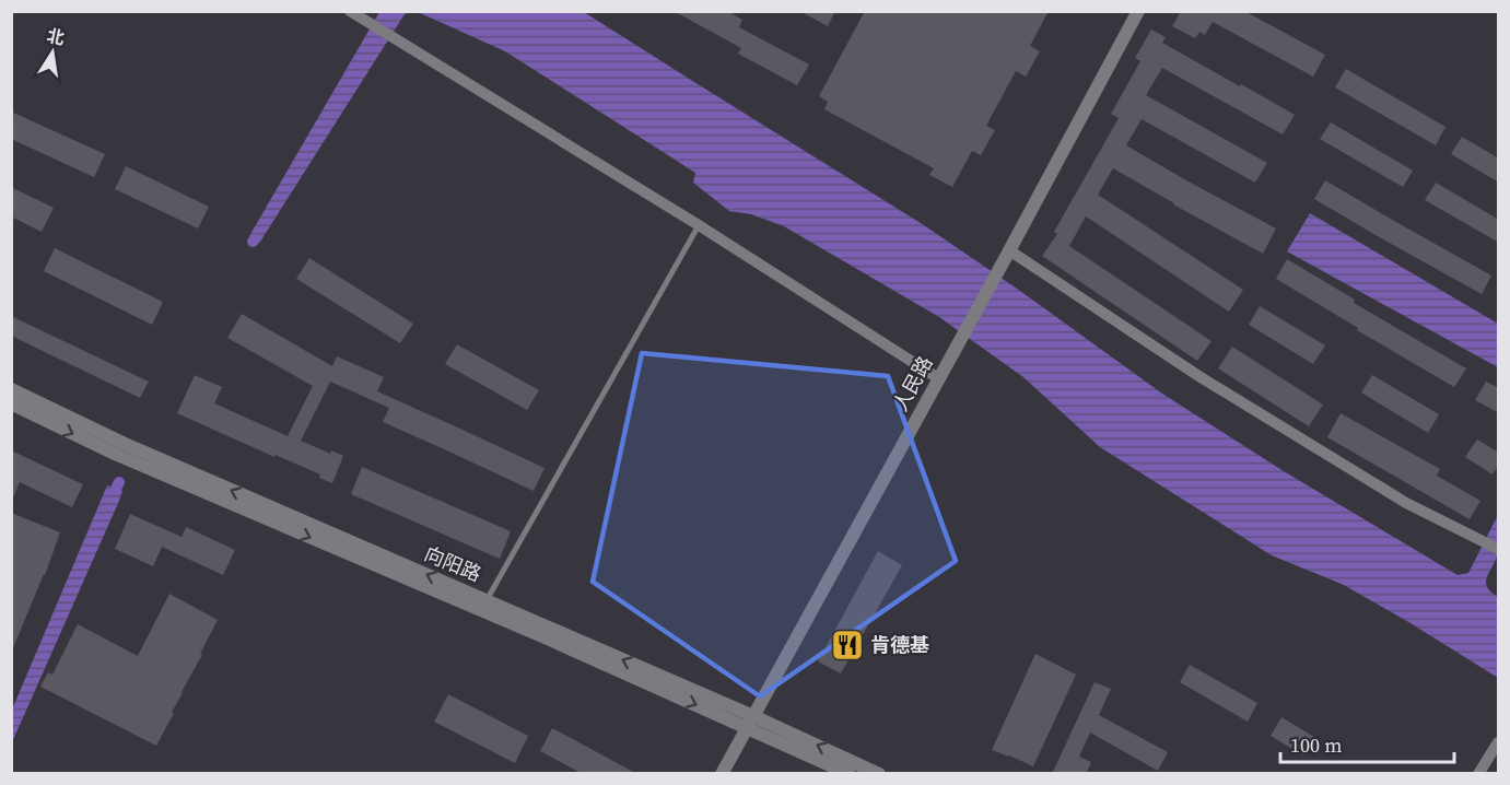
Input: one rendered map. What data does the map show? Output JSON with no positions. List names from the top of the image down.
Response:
{
  "streets": {
    "street": ["人民路", "向阳路"]
  },
  "crossings": [
    ["人民路", "向阳路"]
  ],
  "places": {
    "restaurant": ["肯德基"]
  },
  "scale_bar": "100 m",
  "north": "top"
}
